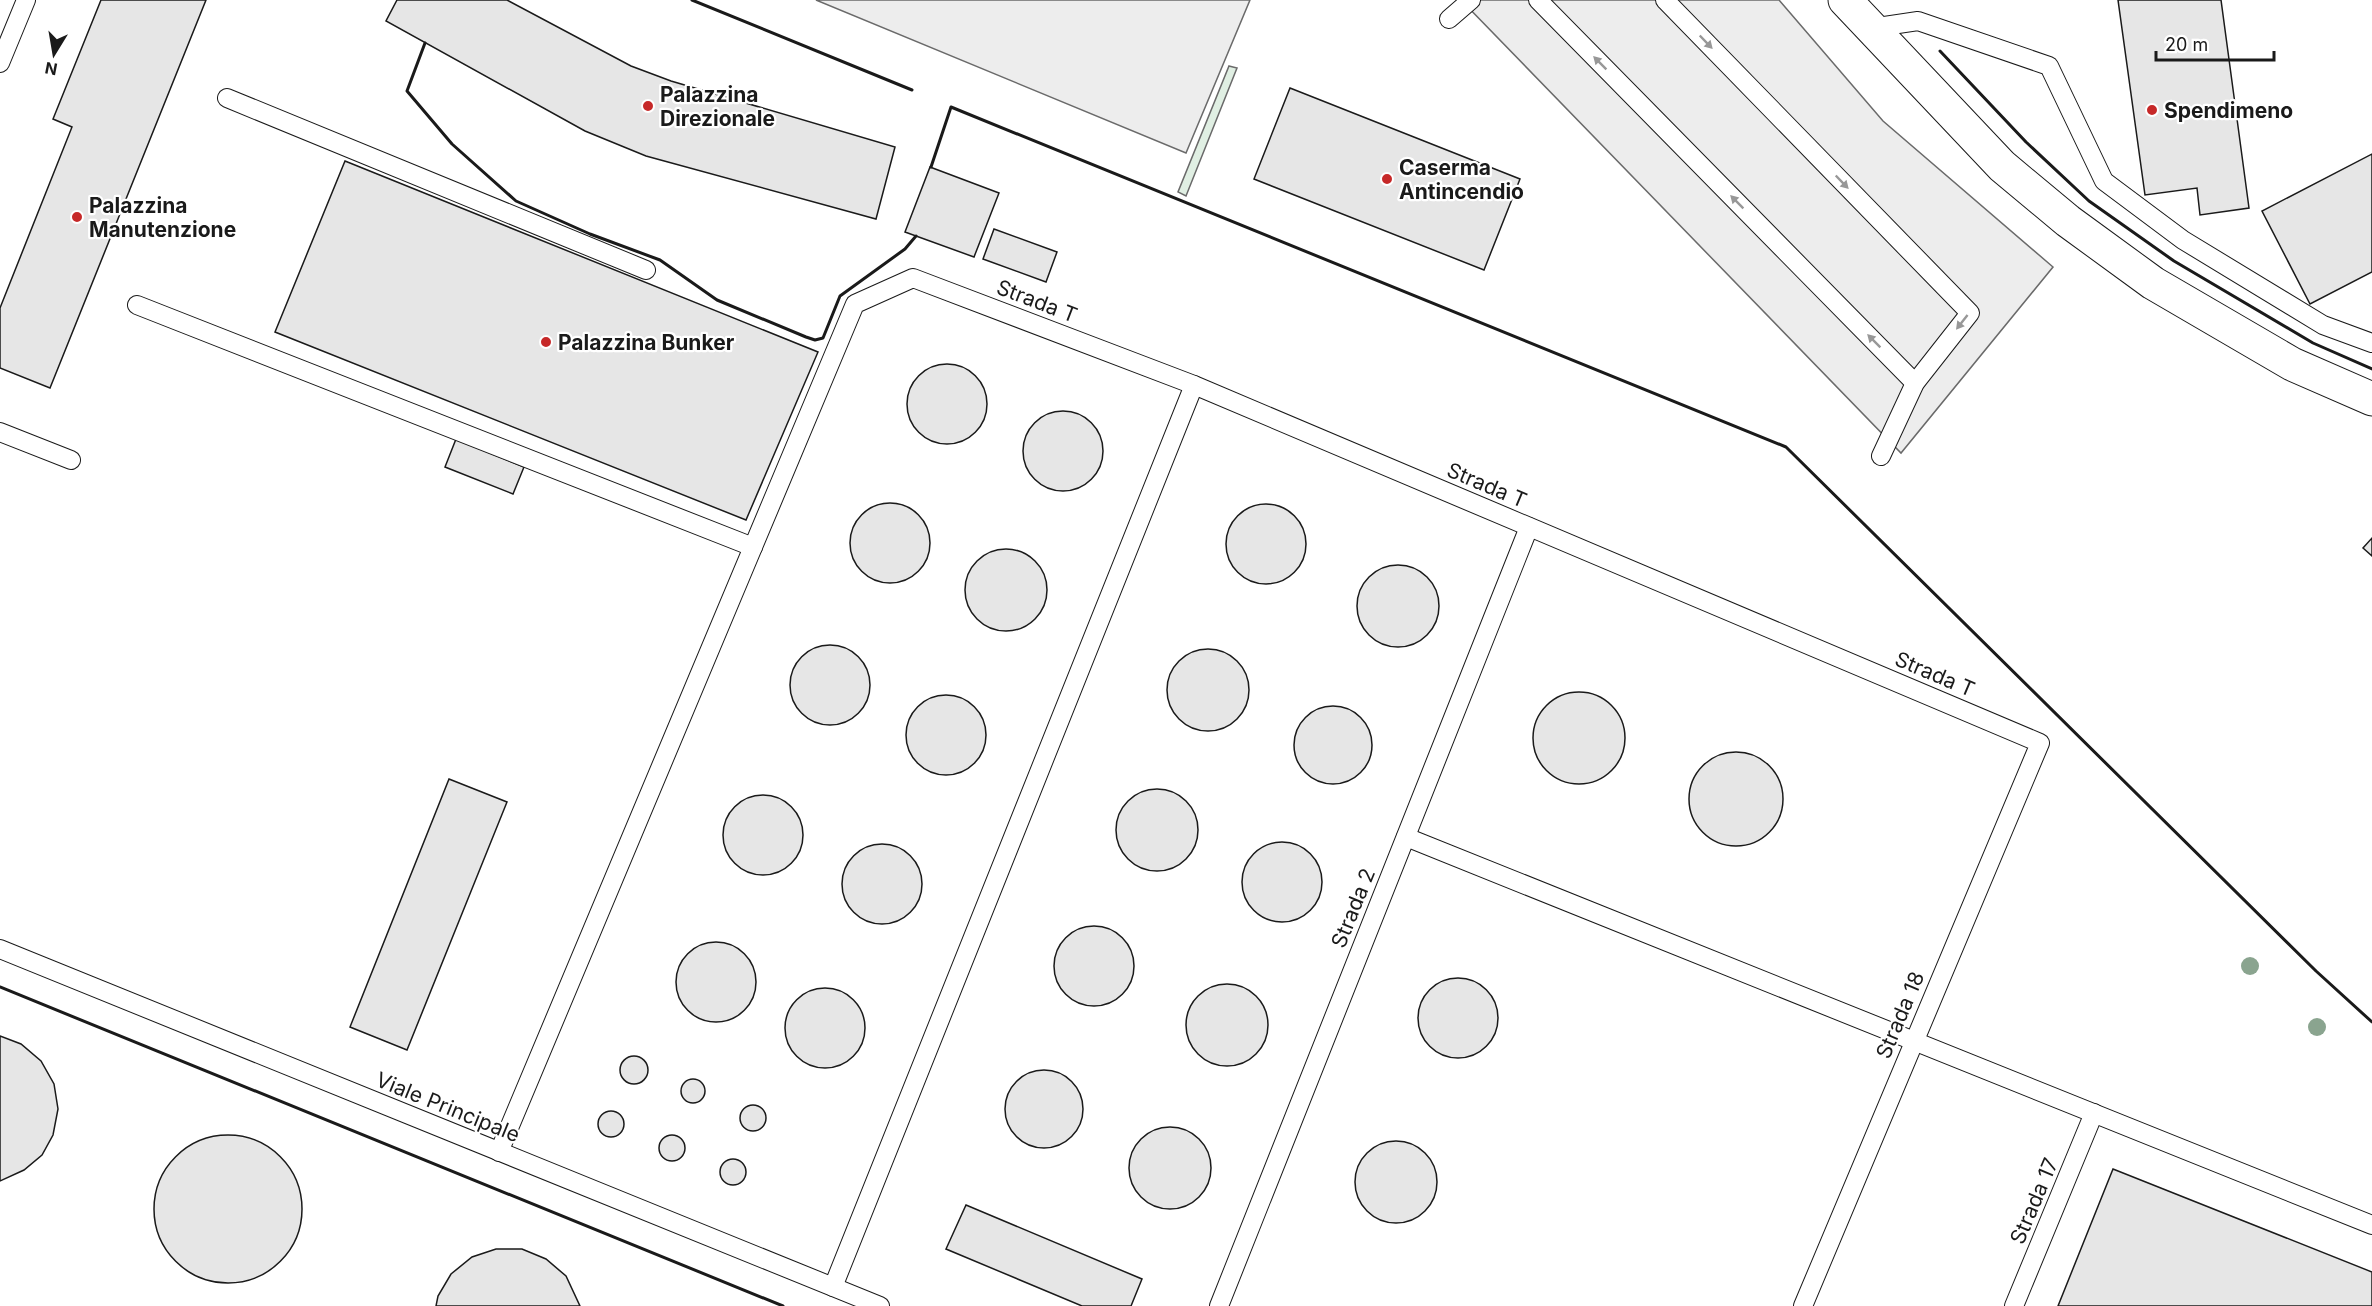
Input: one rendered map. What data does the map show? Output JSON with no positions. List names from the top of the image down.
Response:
{
  "streets": {
    "lane": [
      "Strada T",
      "Strada 2",
      "Strada 18",
      "Viale Principale",
      "Strada 17"
    ]
  },
  "crossings": [
    ["Strada T", "Strada 2"],
    ["Strada T", "Strada 18"]
  ],
  "places": [
    "Palazzina Direzionale",
    "Spendimeno",
    "Caserma Antincendio",
    "Palazzina Manutenzione",
    "Palazzina Bunker"
  ],
  "scale_bar": "20 m",
  "north": "bottom"
}
